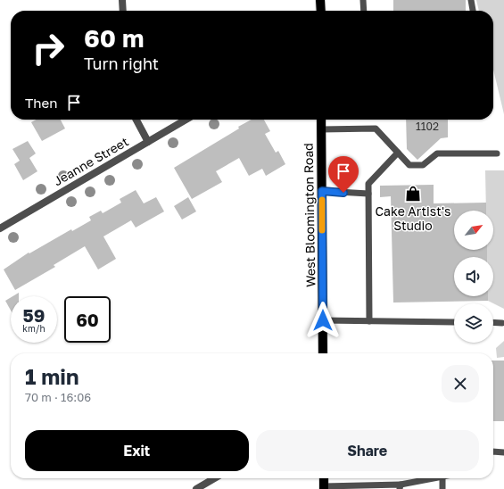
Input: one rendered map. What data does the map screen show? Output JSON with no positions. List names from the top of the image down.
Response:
{
  "streets": {
    "main road": ["West Bloomington Road"],
    "street": ["Jeanne Street"]
  },
  "places": {
    "shop": ["Cake Artist's Studio"]
  },
  "house_numbers": ["1102"],
  "north": "top right",
  "page": {
    "turn": ["60 m", "Turn right"],
    "then": "Then",
    "speed": "59 km/h",
    "limit": "60",
    "heading": ["1 min", "70 m · 16:06"],
    "buttons": ["Exit", "Share"]
  }
}
